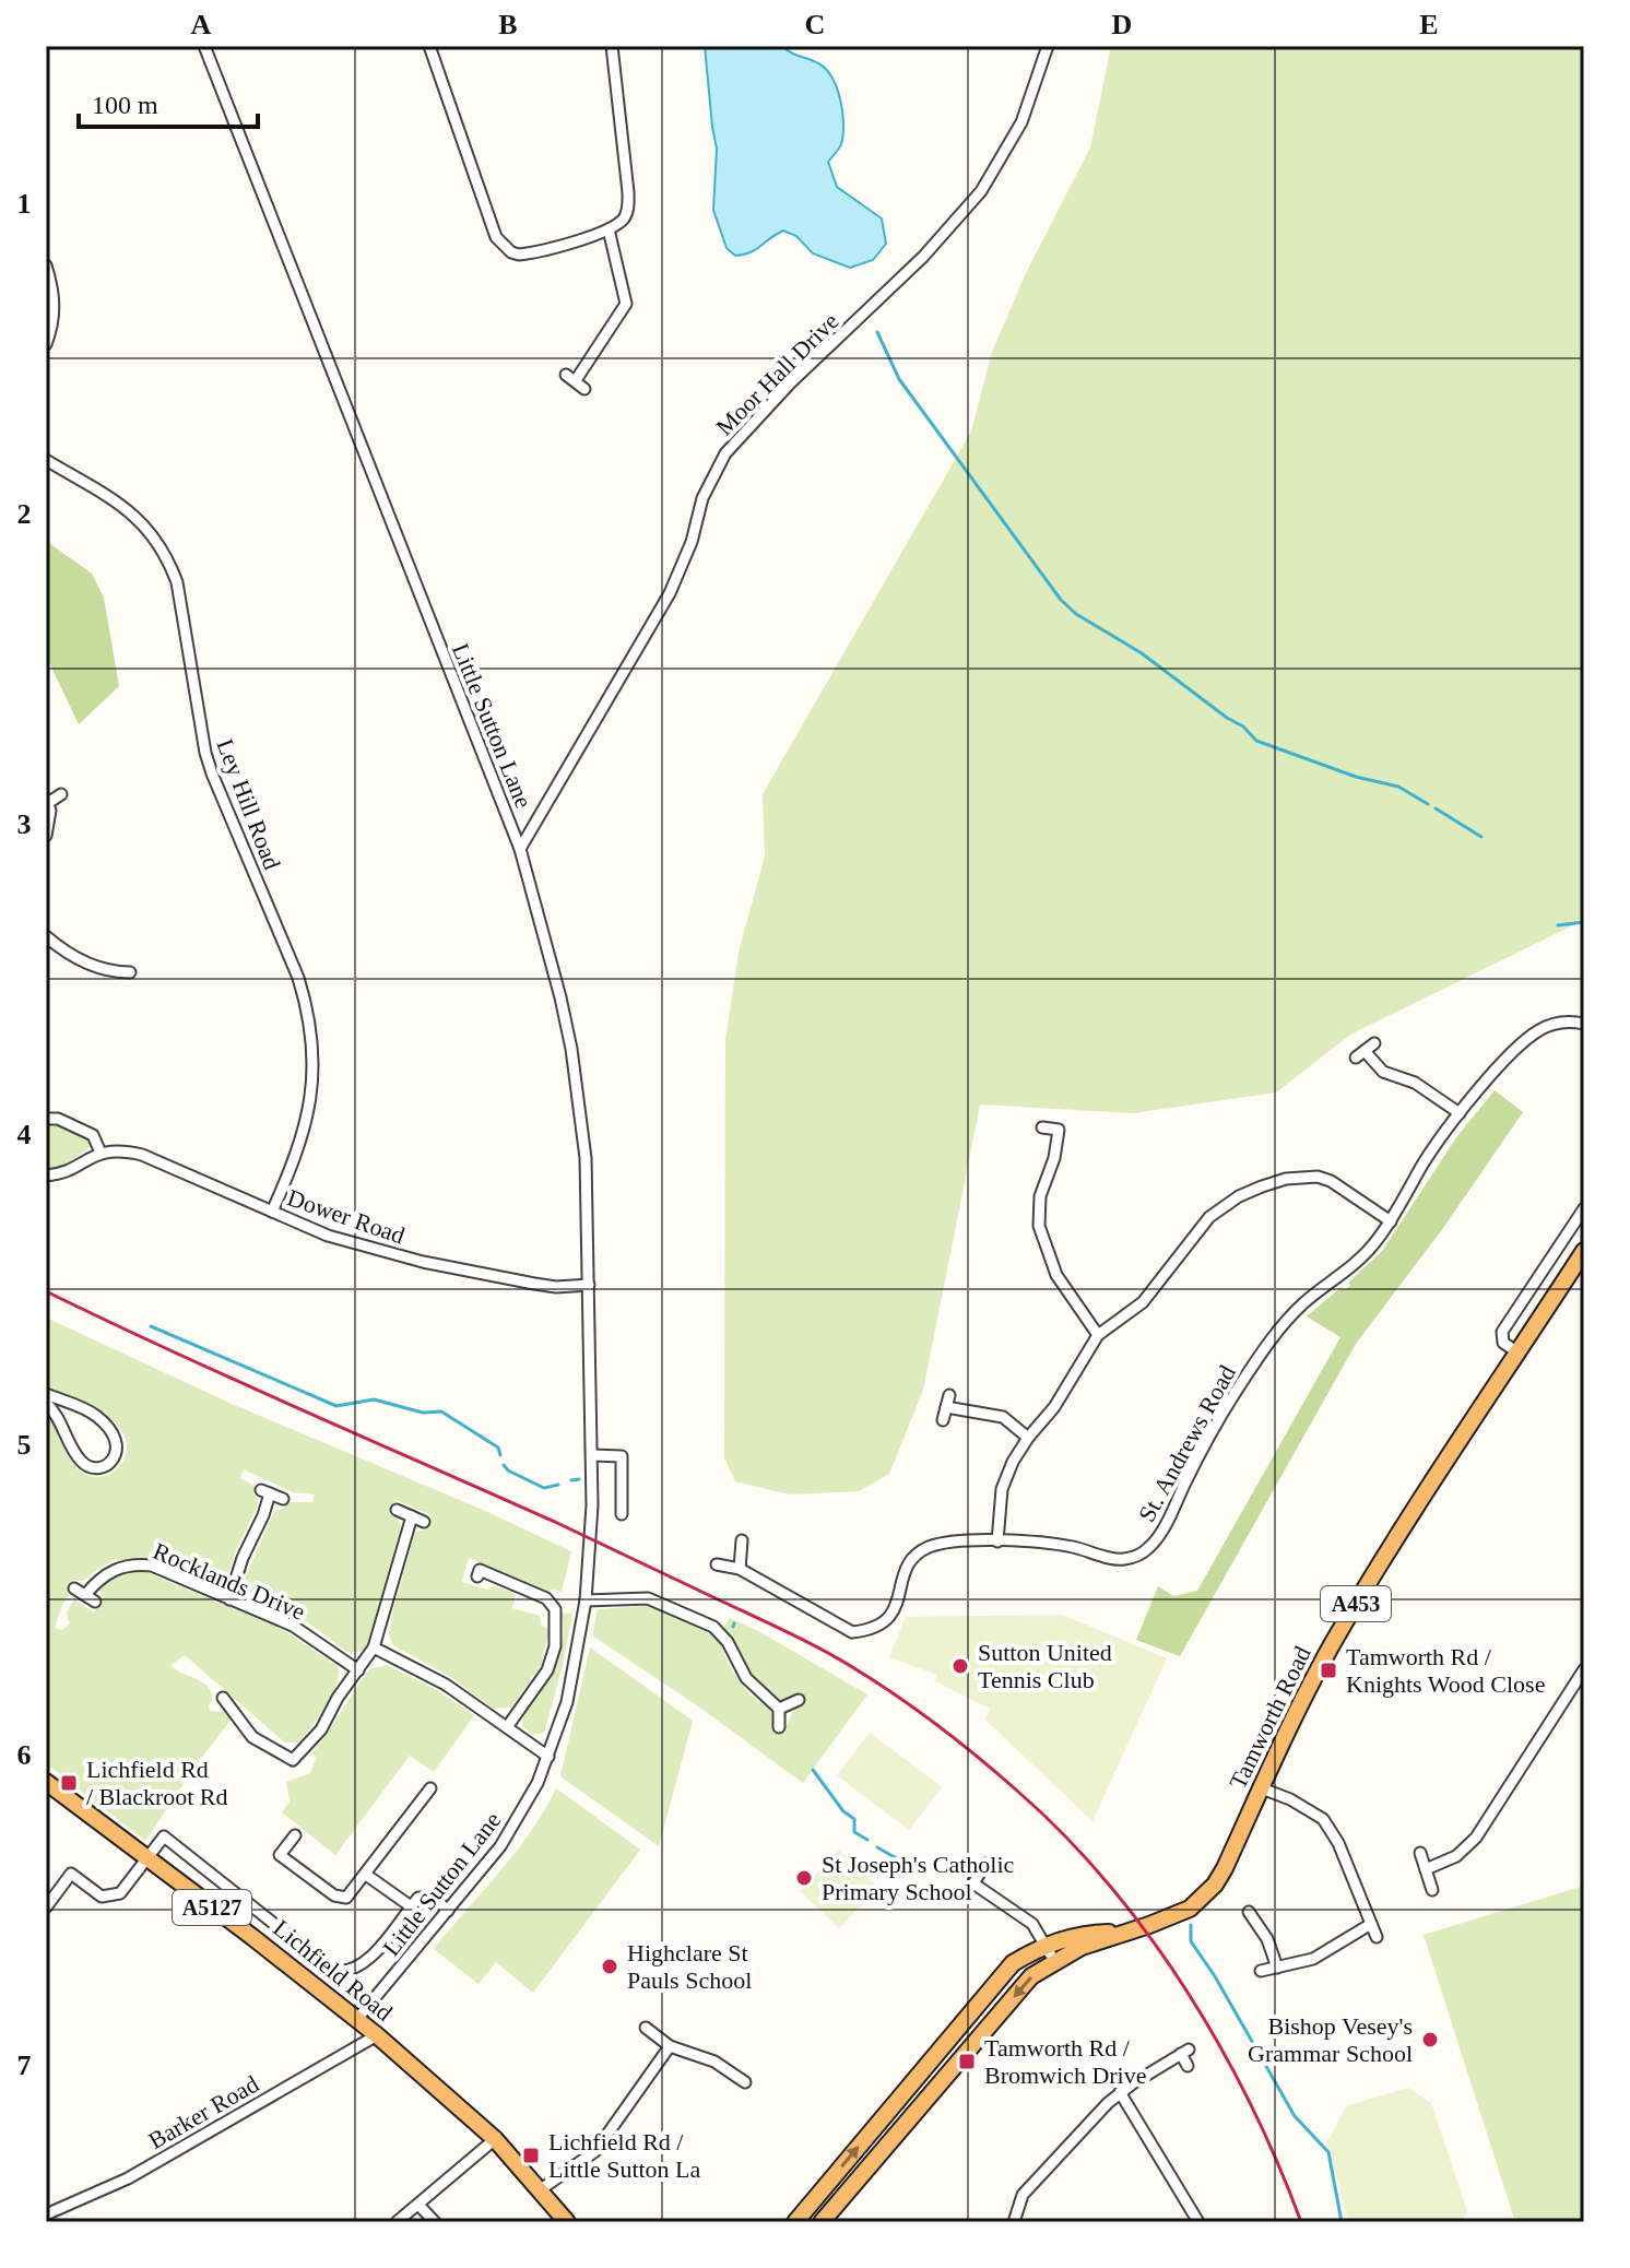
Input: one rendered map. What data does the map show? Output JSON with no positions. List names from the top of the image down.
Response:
{
  "streets": {
    "main road": [
      "A453",
      "Tamworth Road",
      "A5127",
      "Lichfield Road"
    ],
    "street": [
      "Moor Hall Drive",
      "Little Sutton Lane",
      "Ley Hill Road",
      "Dower Road",
      "St. Andrews Road",
      "Rocklands Drive",
      "Barker Road"
    ]
  },
  "crossings": [
    ["Moor Hall Drive", "Little Sutton Lane"],
    ["Little Sutton Lane", "Dower Road"],
    ["Little Sutton Lane", "Lichfield Road"],
    ["Ley Hill Road", "Dower Road"],
    ["Lichfield Road", "Barker Road"]
  ],
  "places": {
    "other": [
      "Sutton United Tennis Club",
      "St Joseph's Catholic Primary School",
      "Highclare St Pauls School",
      "Bishop Vesey's Grammar School"
    ],
    "transit": [
      "Tamworth Rd / Knights Wood Close",
      "Lichfield Rd / Blackroot Rd",
      "Tamworth Rd / Bromwich Drive",
      "Lichfield Rd / Little Sutton La"
    ]
  },
  "scale_bar": "100 m",
  "grid": {
    "columns": [
      "A",
      "B",
      "C",
      "D",
      "E"
    ],
    "rows": [
      "1",
      "2",
      "3",
      "4",
      "5",
      "6",
      "7"
    ]
  }
}
